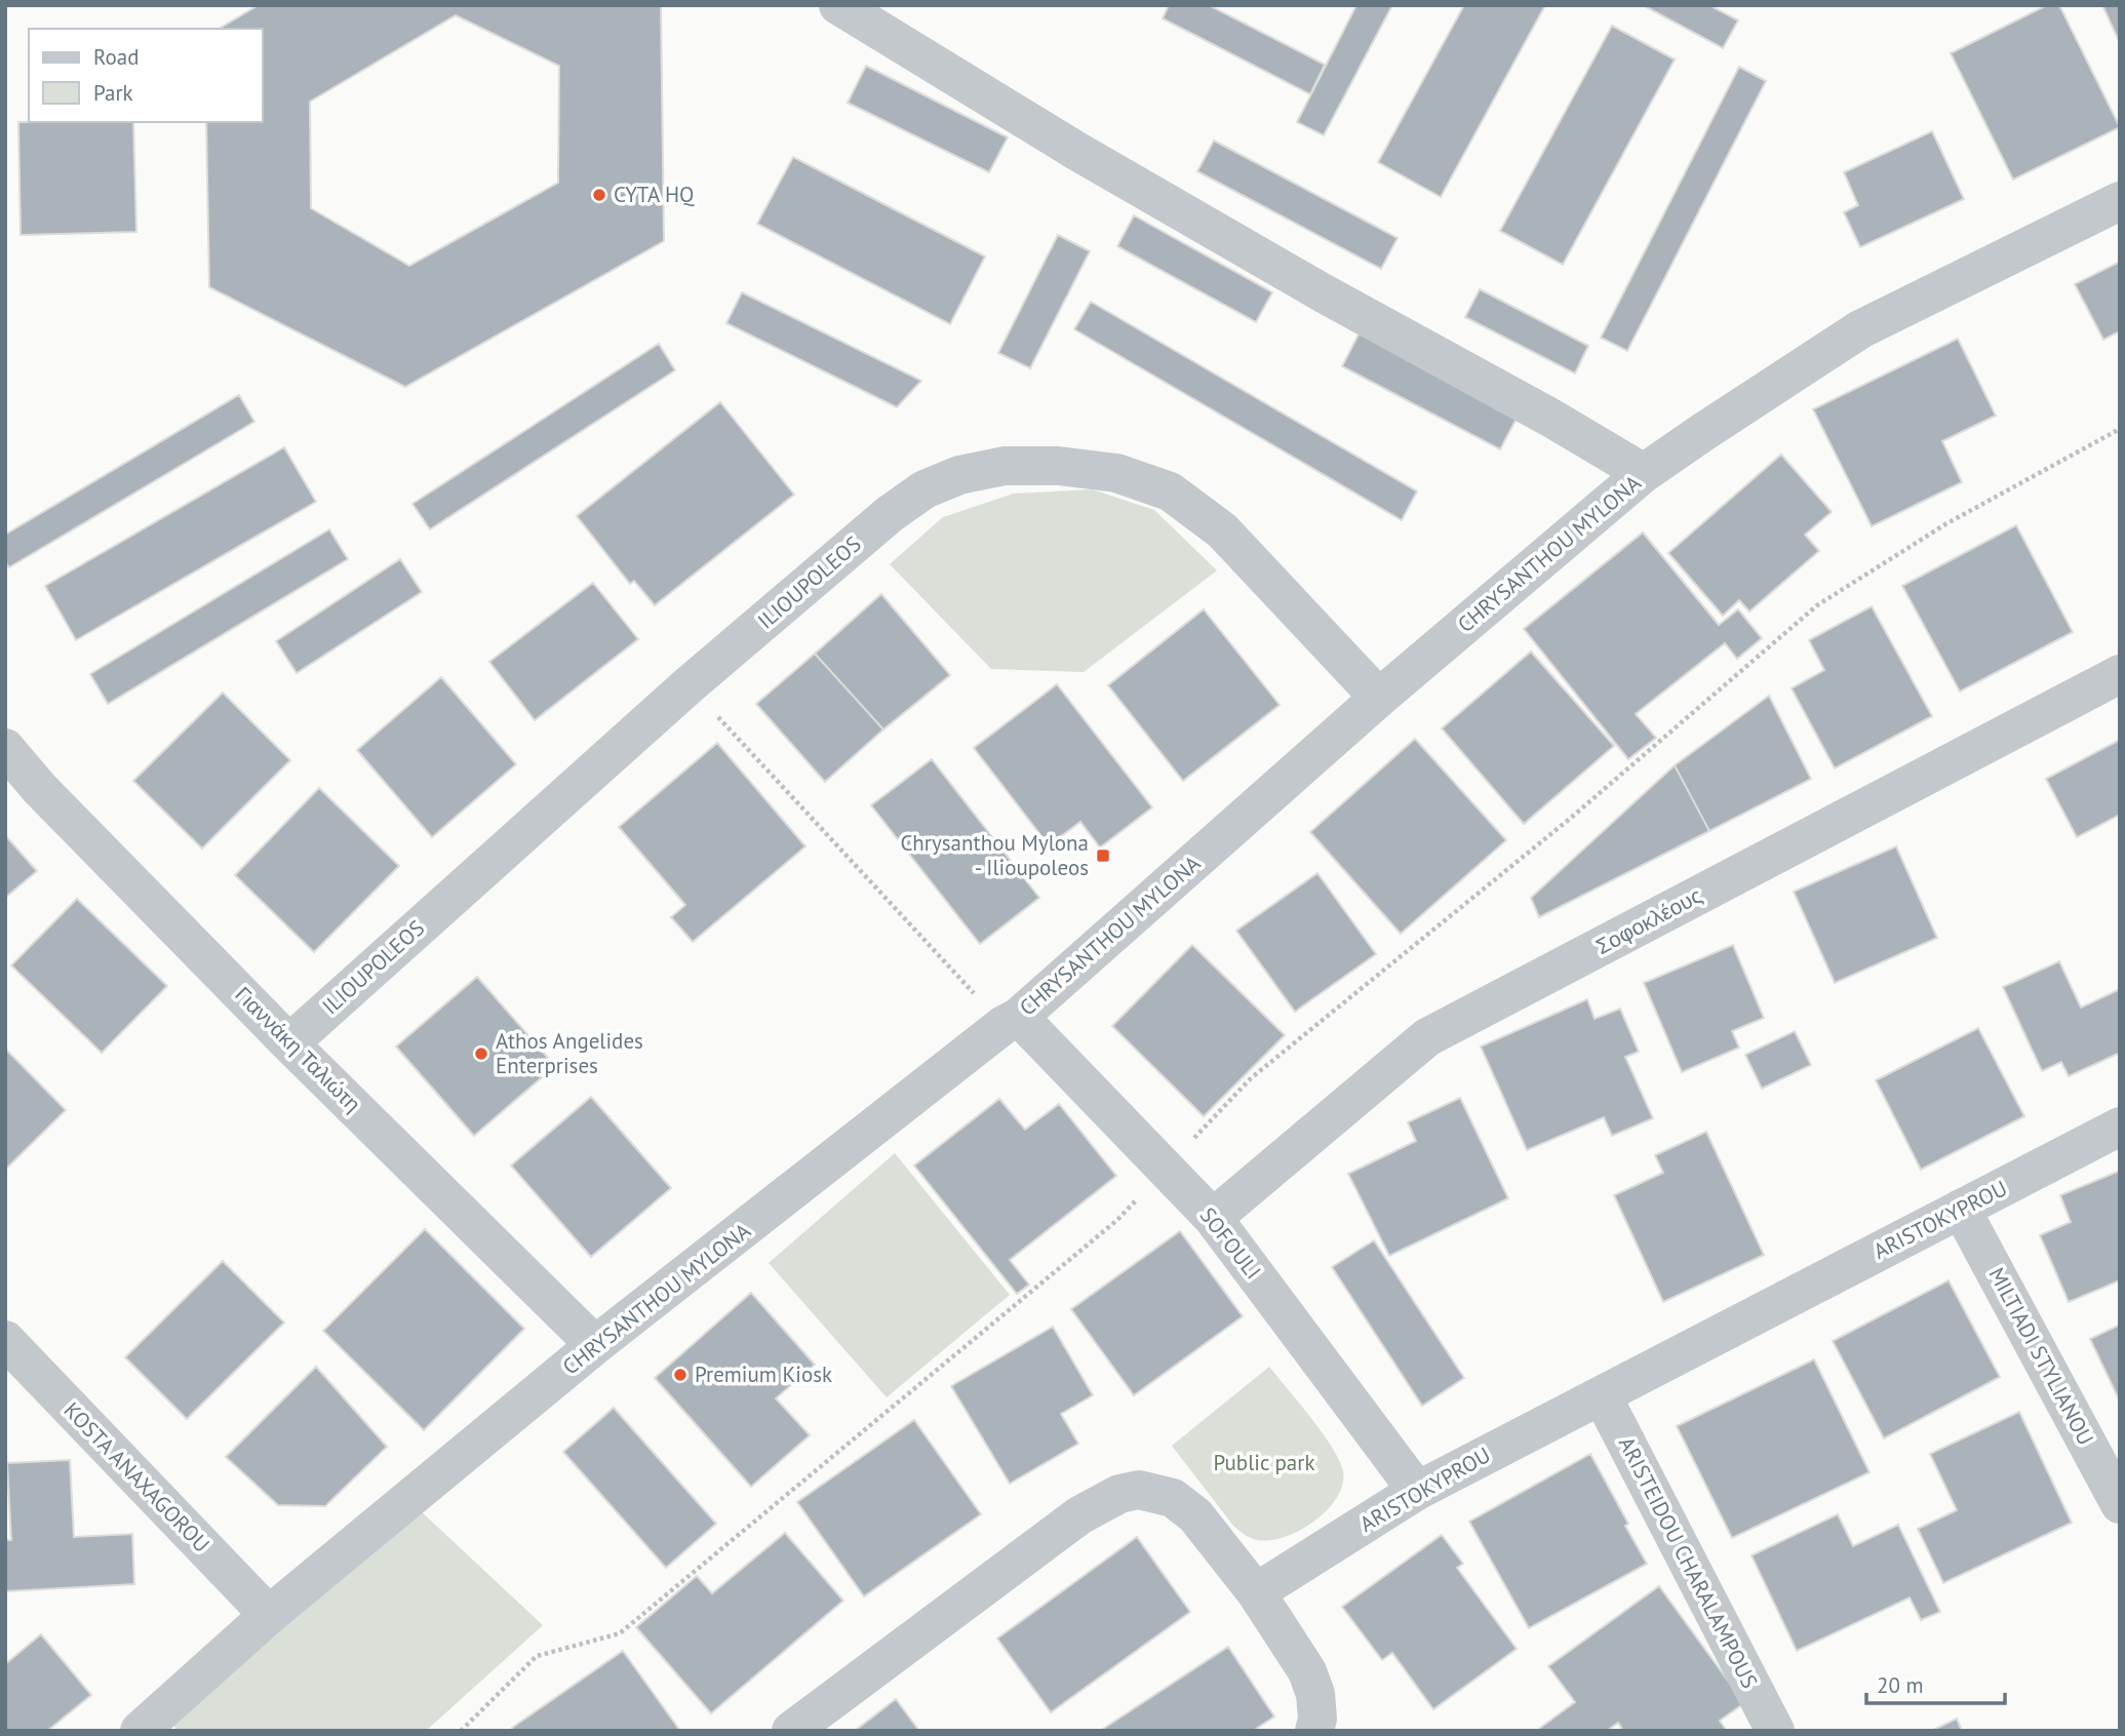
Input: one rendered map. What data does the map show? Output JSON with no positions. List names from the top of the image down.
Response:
{
  "streets": {
    "street": [
      "CHRYSANTHOU MYLONA",
      "ILIOUPOLEOS",
      "Σοφοκλέους",
      "Γιαννάκη Ταλιώτη",
      "ARISTOKYPROU",
      "SOFOULI",
      "MILTIADI STYLIANOU",
      "KOSTA ANAXAGOROU",
      "ARISTEIDOU CHARALAMPOUS"
    ]
  },
  "crossings": [
    ["CHRYSANTHOU MYLONA", "ILIOUPOLEOS"],
    ["CHRYSANTHOU MYLONA", "Γιαννάκη Ταλιώτη"],
    ["CHRYSANTHOU MYLONA", "SOFOULI"],
    ["CHRYSANTHOU MYLONA", "KOSTA ANAXAGOROU"],
    ["ILIOUPOLEOS", "Γιαννάκη Ταλιώτη"],
    ["Σοφοκλέους", "SOFOULI"],
    ["ARISTOKYPROU", "SOFOULI"],
    ["ARISTOKYPROU", "MILTIADI STYLIANOU"],
    ["ARISTOKYPROU", "ARISTEIDOU CHARALAMPOUS"]
  ],
  "parks": ["Public park"],
  "places": {
    "other": ["CYTA HQ", "Athos Angelides Enterprises", "Premium Kiosk"],
    "transit": ["Chrysanthou Mylona - Ilioupoleos"]
  },
  "legend": ["Road", "Park"],
  "scale_bar": "20 m"
}
